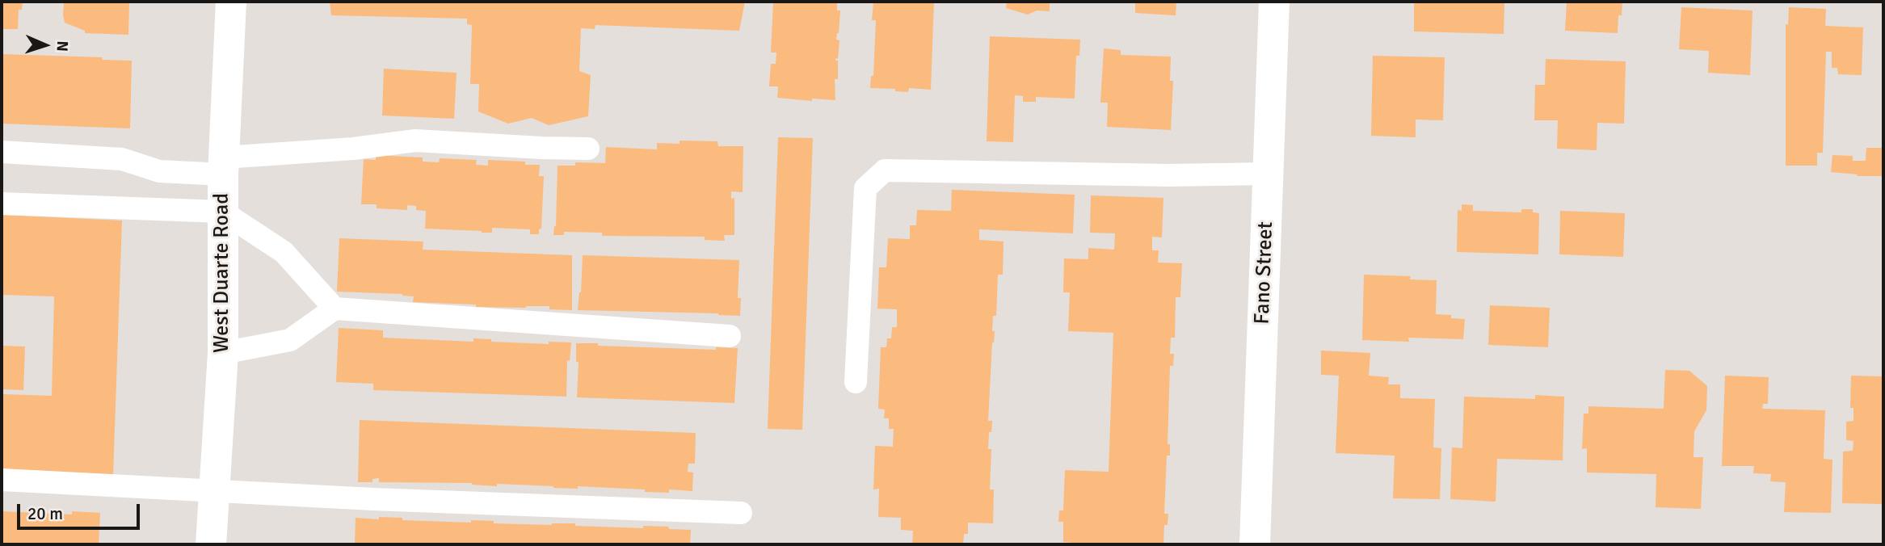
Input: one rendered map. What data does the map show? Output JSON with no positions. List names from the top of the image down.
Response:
{
  "streets": {
    "main road": ["West Duarte Road", "Fano Street"]
  },
  "scale_bar": "20 m",
  "north": "right"
}
